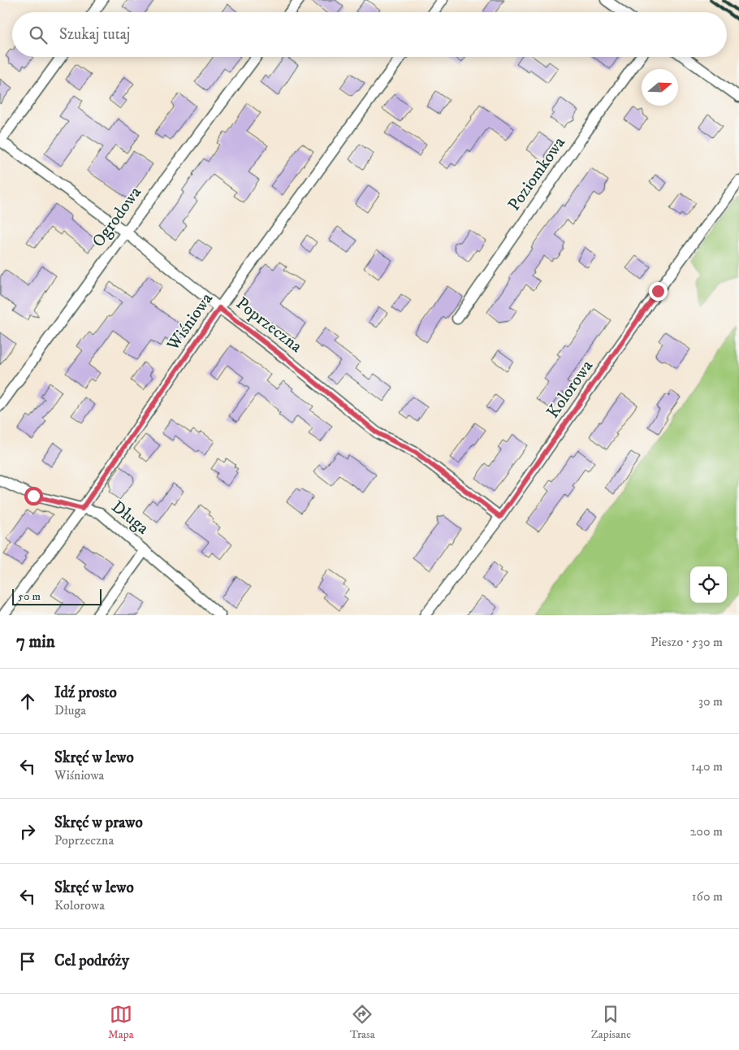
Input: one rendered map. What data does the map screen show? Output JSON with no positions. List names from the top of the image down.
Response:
{
  "streets": {
    "street": [
      "Poziomkowa",
      "Ogrodowa",
      "Wiśniowa",
      "Poprzeczna",
      "Kolorowa",
      "Długa"
    ]
  },
  "crossings": [
    ["Ogrodowa", "Poprzeczna"],
    ["Wiśniowa", "Poprzeczna"],
    ["Wiśniowa", "Długa"],
    ["Poprzeczna", "Kolorowa"]
  ],
  "scale_bar": "50 m",
  "north": "right",
  "page": {
    "search": "Szukaj tutaj",
    "scale": "50 m",
    "heading": ["7 min", "Pieszo · 530 m"],
    "list": [
      ["Idź prosto", "Długa", "30 m"],
      ["Skręć w lewo", "Wiśniowa", "140 m"],
      ["Skręć w prawo", "Poprzeczna", "200 m"],
      ["Skręć w lewo", "Kolorowa", "160 m"],
      "Cel podróży"
    ],
    "nav": ["Mapa", "Trasa", "Zapisane"]
  }
}
